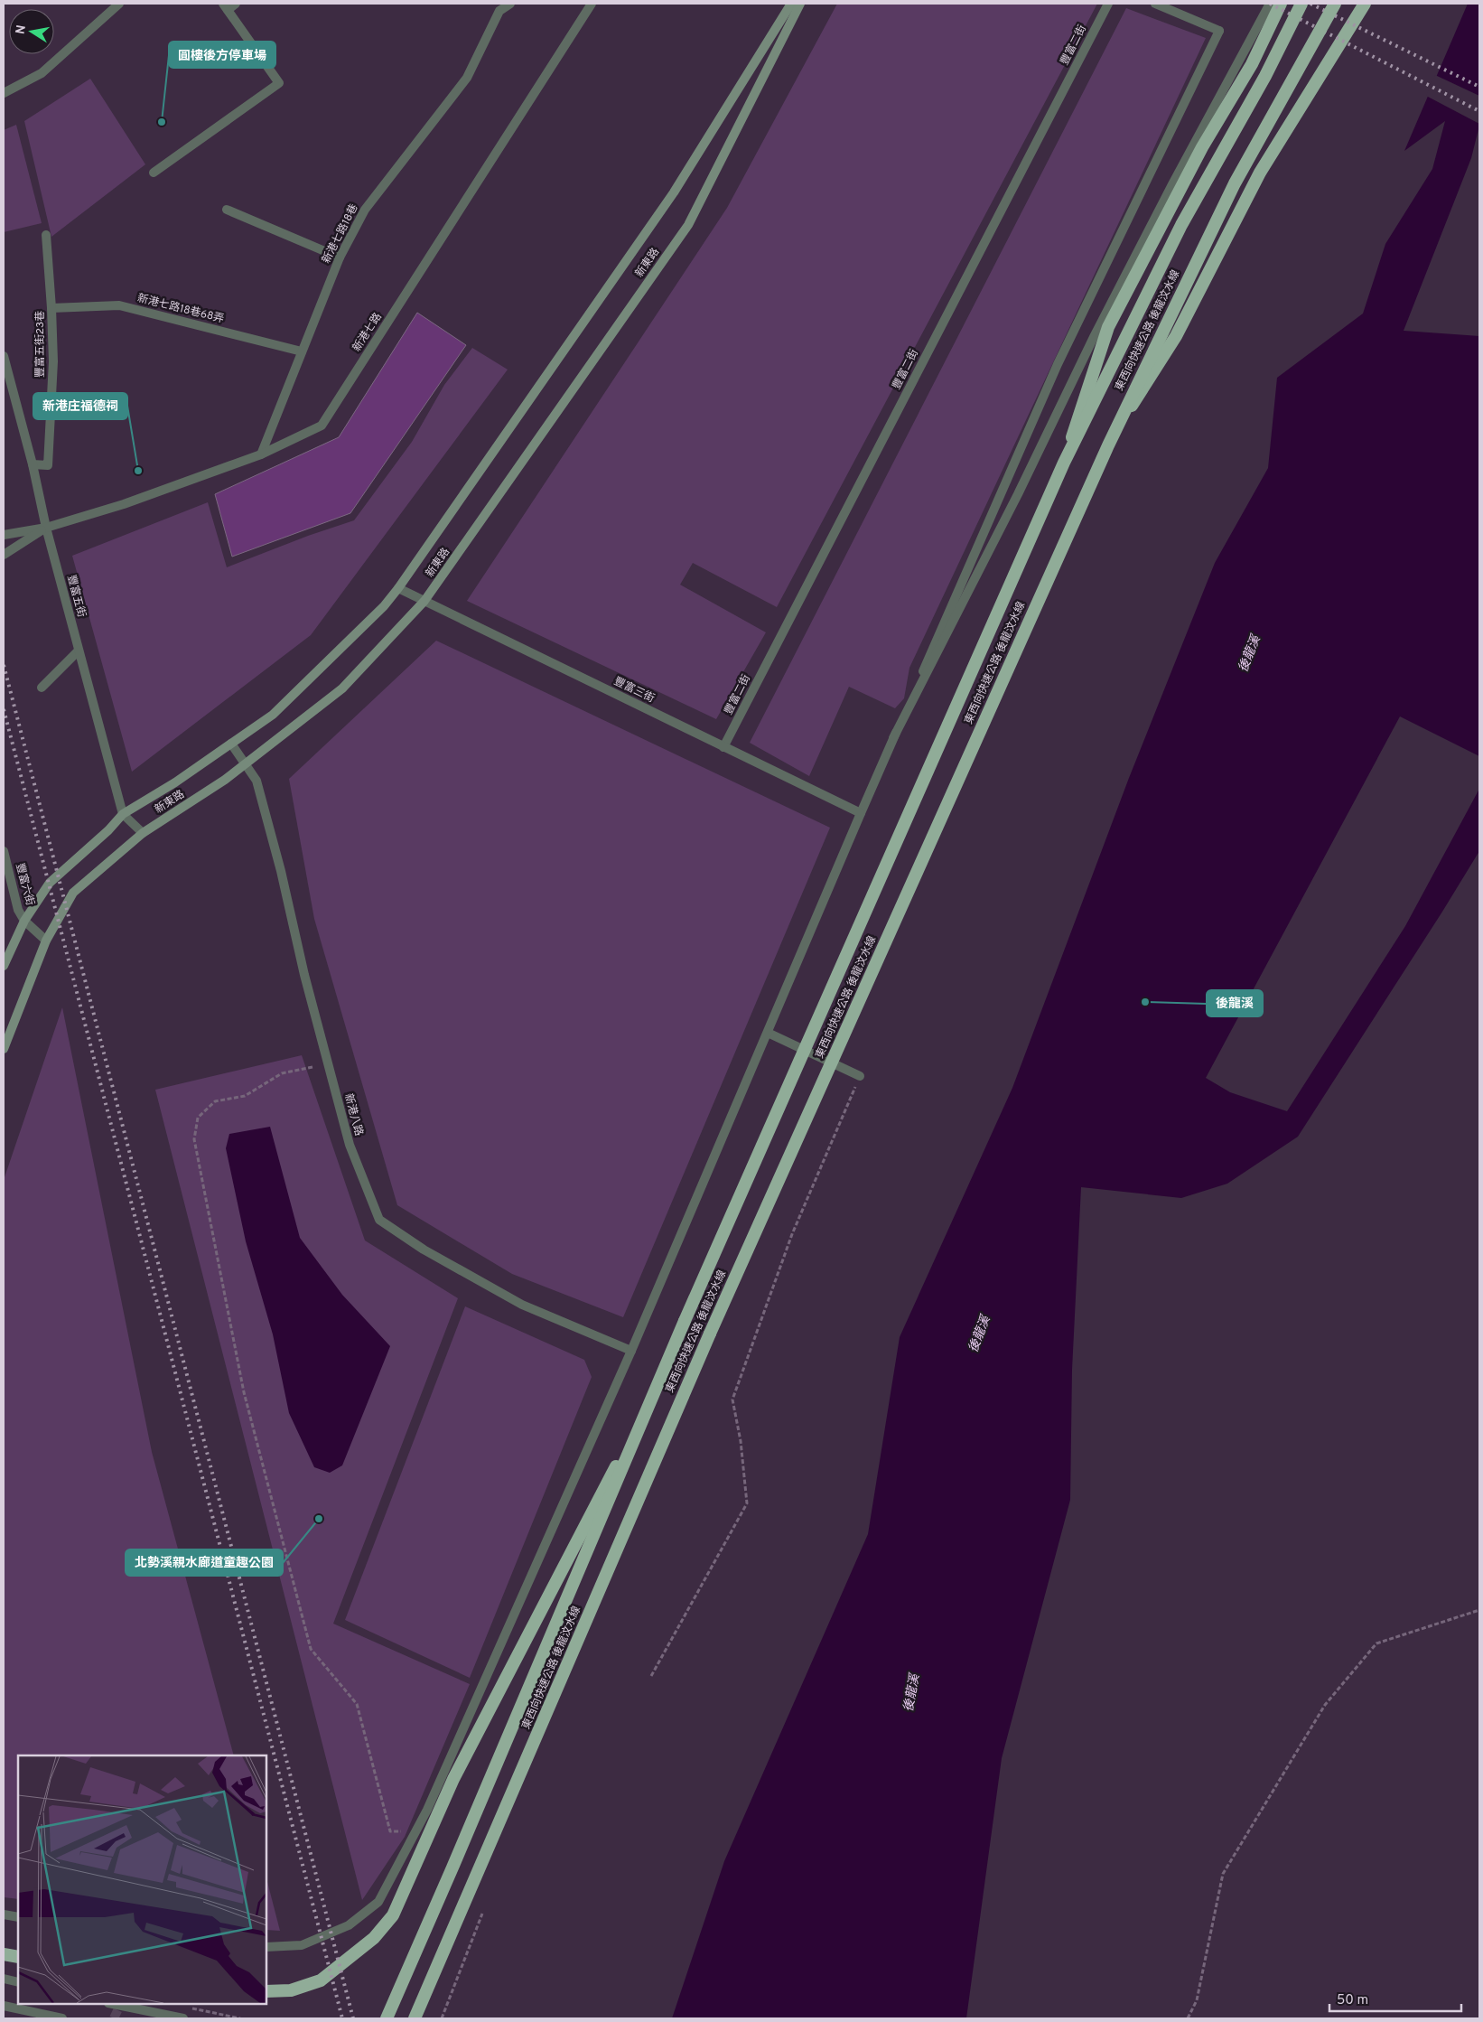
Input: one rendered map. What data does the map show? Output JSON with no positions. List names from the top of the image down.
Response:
{
  "streets": {
    "highway": ["東西向快速公路 後龍汶水線"],
    "main road": ["新東路"],
    "street": [
      "豐富二街",
      "新港七路18巷",
      "新港七路18巷68弄",
      "新港七路",
      "豐富五街23巷",
      "豐富五街",
      "豐富三街",
      "豐富六街",
      "新港八路"
    ]
  },
  "crossings": [
    ["豐富二街", "豐富三街"],
    ["新港七路18巷", "新港七路18巷68弄"],
    ["新港七路18巷", "新港七路"],
    ["新東路", "豐富五街"],
    ["新東路", "豐富三街"],
    ["新東路", "豐富六街"],
    ["新東路", "新港八路"],
    ["新港七路18巷68弄", "豐富五街23巷"],
    ["新港七路", "豐富五街"],
    ["豐富五街23巷", "豐富五街"]
  ],
  "water": ["後龍溪"],
  "places": [
    "圓樓後方停車場",
    "新港庄福德祠",
    "後龍溪",
    "北勢溪親水廊道童趣公園"
  ],
  "scale_bar": "50 m",
  "north": "left"
}
